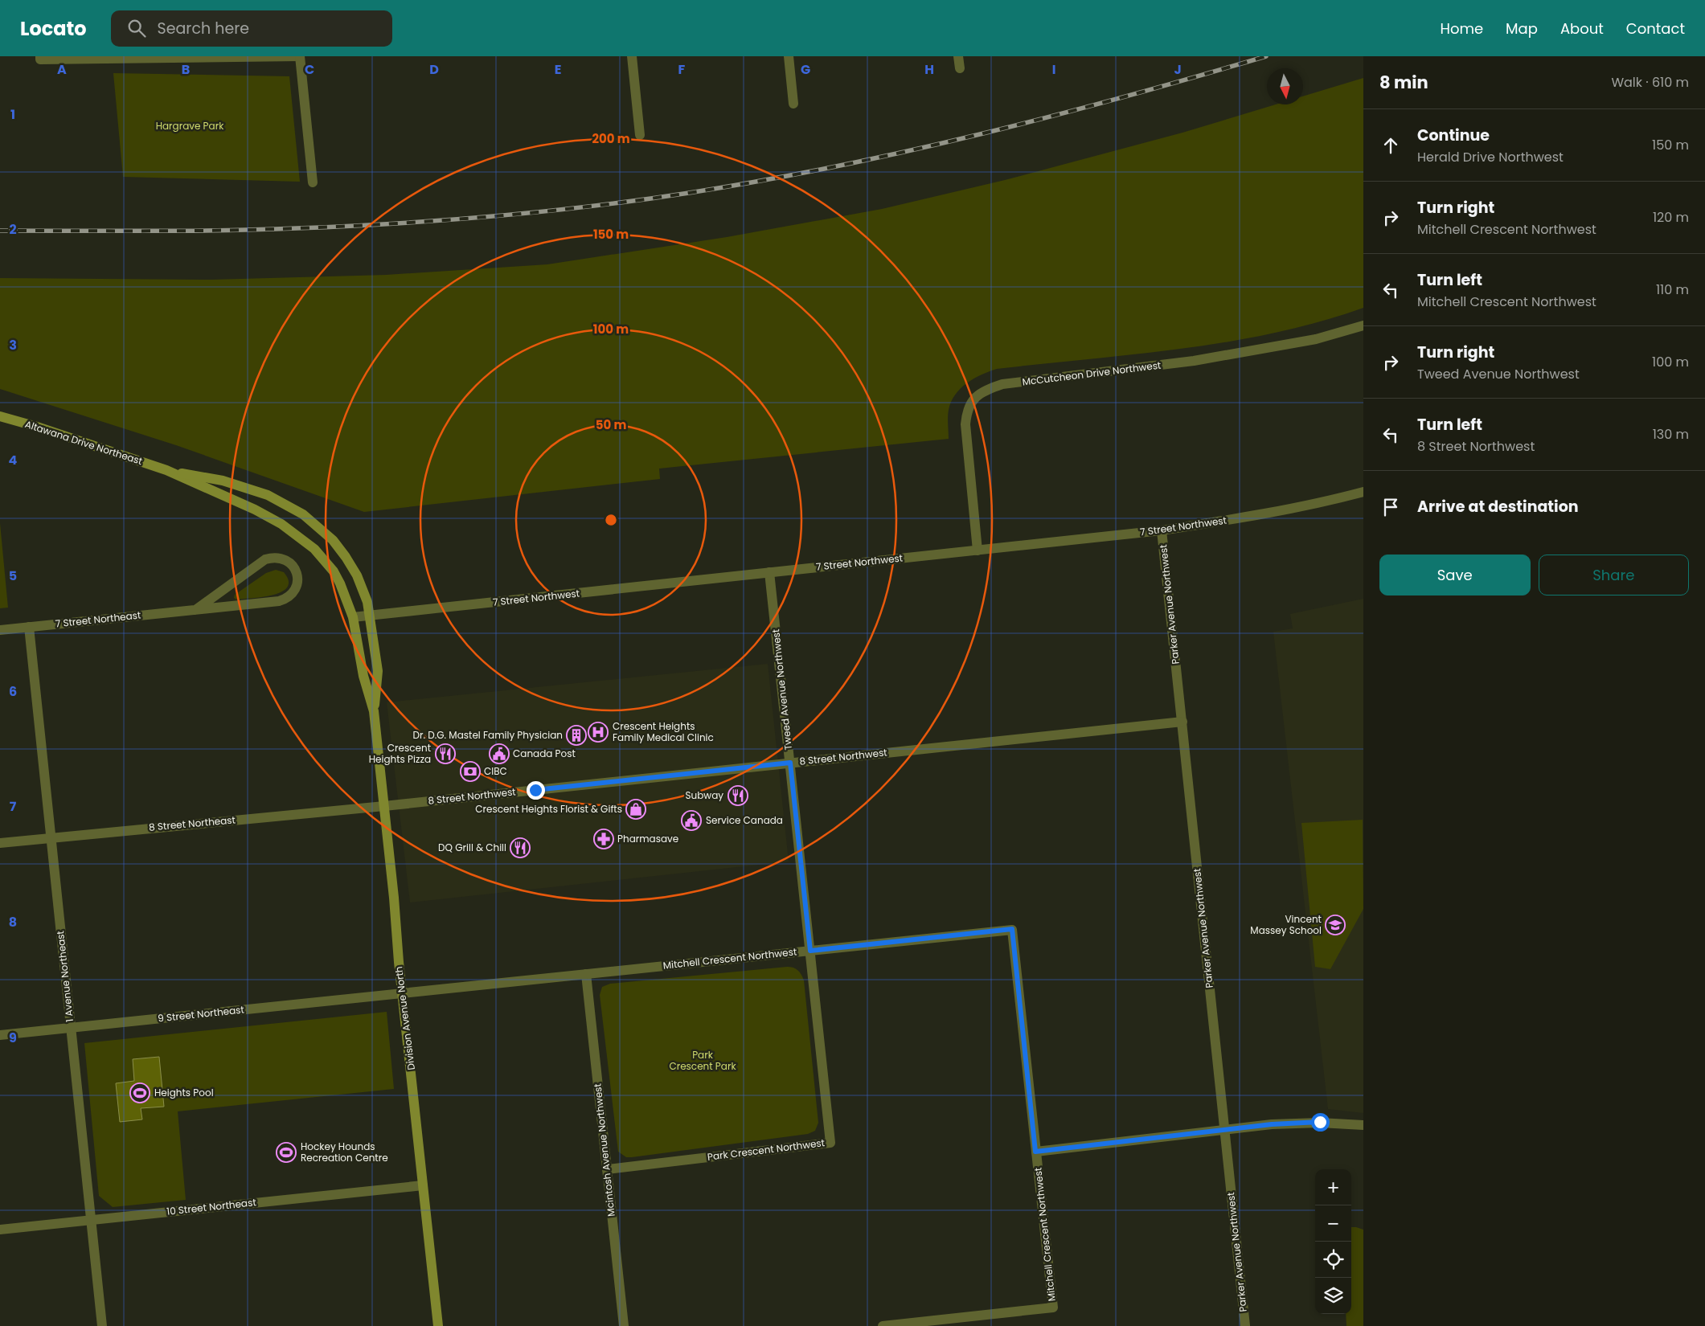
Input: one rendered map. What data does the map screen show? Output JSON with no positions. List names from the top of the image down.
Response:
{
  "streets": {
    "main road": ["Altawana Drive Northeast", "Division Avenue North"],
    "street": [
      "McCutcheon Drive Northwest",
      "7 Street Northwest",
      "Parker Avenue Northwest",
      "7 Street Northeast",
      "Tweed Avenue Northwest",
      "8 Street Northwest",
      "8 Street Northeast",
      "Mitchell Crescent Northwest",
      "1 Avenue Northeast",
      "9 Street Northeast",
      "Mcintosh Avenue Northwest",
      "Park Crescent Northwest",
      "10 Street Northeast"
    ]
  },
  "crossings": [
    ["McCutcheon Drive Northwest", "7 Street Northwest"],
    ["Altawana Drive Northeast", "Division Avenue North"],
    ["7 Street Northwest", "Parker Avenue Northwest"],
    ["7 Street Northwest", "Tweed Avenue Northwest"],
    ["7 Street Northwest", "Division Avenue North"],
    ["Parker Avenue Northwest", "8 Street Northwest"],
    ["7 Street Northeast", "1 Avenue Northeast"],
    ["Tweed Avenue Northwest", "8 Street Northwest"],
    ["Tweed Avenue Northwest", "Mitchell Crescent Northwest"],
    ["Tweed Avenue Northwest", "Park Crescent Northwest"],
    ["8 Street Northwest", "8 Street Northeast"],
    ["8 Street Northwest", "Division Avenue North"],
    ["8 Street Northeast", "1 Avenue Northeast"],
    ["8 Street Northeast", "Division Avenue North"],
    ["Mitchell Crescent Northwest", "9 Street Northeast"],
    ["Mitchell Crescent Northwest", "Division Avenue North"],
    ["Mitchell Crescent Northwest", "Mcintosh Avenue Northwest"],
    ["Mitchell Crescent Northwest", "Park Crescent Northwest"],
    ["1 Avenue Northeast", "9 Street Northeast"],
    ["1 Avenue Northeast", "10 Street Northeast"],
    ["9 Street Northeast", "Division Avenue North"],
    ["Division Avenue North", "10 Street Northeast"],
    ["Mcintosh Avenue Northwest", "Park Crescent Northwest"]
  ],
  "parks": ["Hargrave Park", "Park Crescent Park"],
  "places": {
    "hospital": ["Crescent Heights Family Medical Clinic"],
    "building": ["Dr. D.G. Mastel Family Physician"],
    "restaurant": ["Crescent Heights Pizza", "Subway", "DQ Grill & Chill"],
    "public building": ["Canada Post", "Service Canada"],
    "bank": ["CIBC"],
    "shop": ["Crescent Heights Florist & Gifts"],
    "pharmacy": ["Pharmasave"],
    "school or university": ["Vincent Massey School"],
    "sports": ["Heights Pool", "Hockey Hounds Recreation Centre"]
  },
  "north": "bottom",
  "page": {
    "header": "Locato",
    "search": "Search here",
    "nav": [
      "Home",
      "Map",
      "About",
      "Contact"
    ],
    "heading": ["8 min", "Walk · 610 m"],
    "list": [
      ["Continue", "Herald Drive Northwest", "150 m"],
      ["Turn right", "Mitchell Crescent Northwest", "120 m"],
      ["Turn left", "Mitchell Crescent Northwest", "110 m"],
      ["Turn right", "Tweed Avenue Northwest", "100 m"],
      ["Turn left", "8 Street Northwest", "130 m"],
      "Arrive at destination"
    ],
    "buttons": ["Save", "Share"],
    "map_buttons": ["+", "−"]
  },
  "grid": {
    "columns": [
      "A",
      "B",
      "C",
      "D",
      "E",
      "F",
      "G",
      "H",
      "I",
      "J"
    ],
    "rows": [
      "1",
      "2",
      "3",
      "4",
      "5",
      "6",
      "7",
      "8",
      "9"
    ]
  },
  "rings": [
    "200 m",
    "150 m",
    "100 m",
    "50 m"
  ]
}
